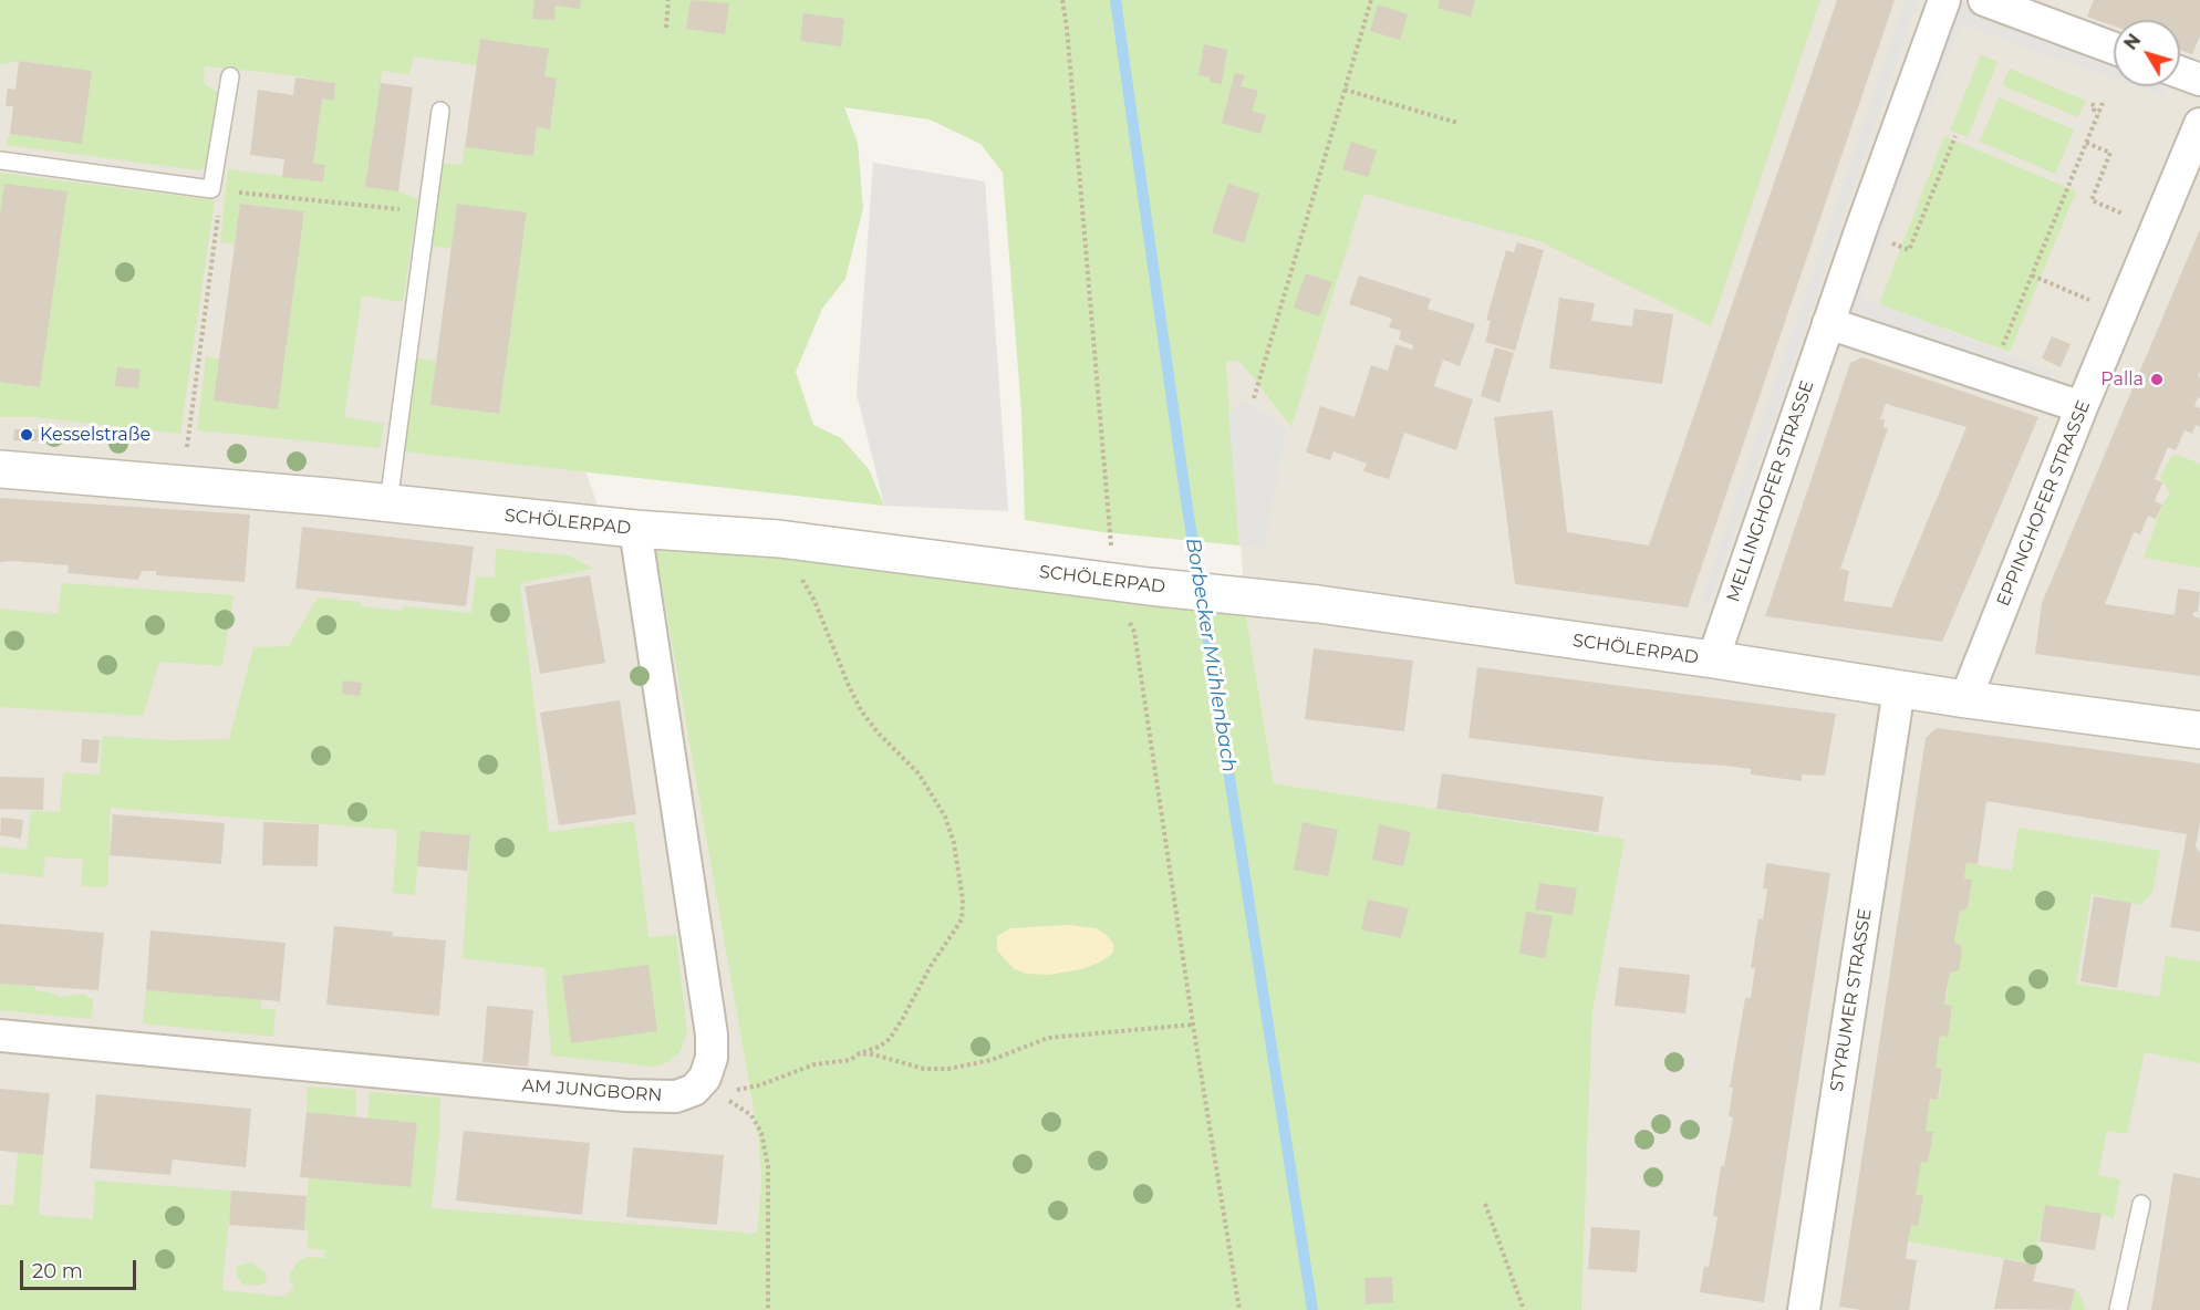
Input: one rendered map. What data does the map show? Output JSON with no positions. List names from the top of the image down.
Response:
{
  "streets": {
    "street": [
      "MELLINGHOFER STRASSE",
      "EPPINGHOFER STRASSE",
      "SCHÖLERPAD",
      "STYRUMER STRASSE",
      "AM JUNGBORN"
    ]
  },
  "crossings": [
    ["MELLINGHOFER STRASSE", "SCHÖLERPAD"],
    ["EPPINGHOFER STRASSE", "SCHÖLERPAD"],
    ["SCHÖLERPAD", "STYRUMER STRASSE"]
  ],
  "water": ["Borbecker Mühlenbach"],
  "places": ["Palla", "Kesselstraße"],
  "scale_bar": "20 m",
  "north": "top left"
}
